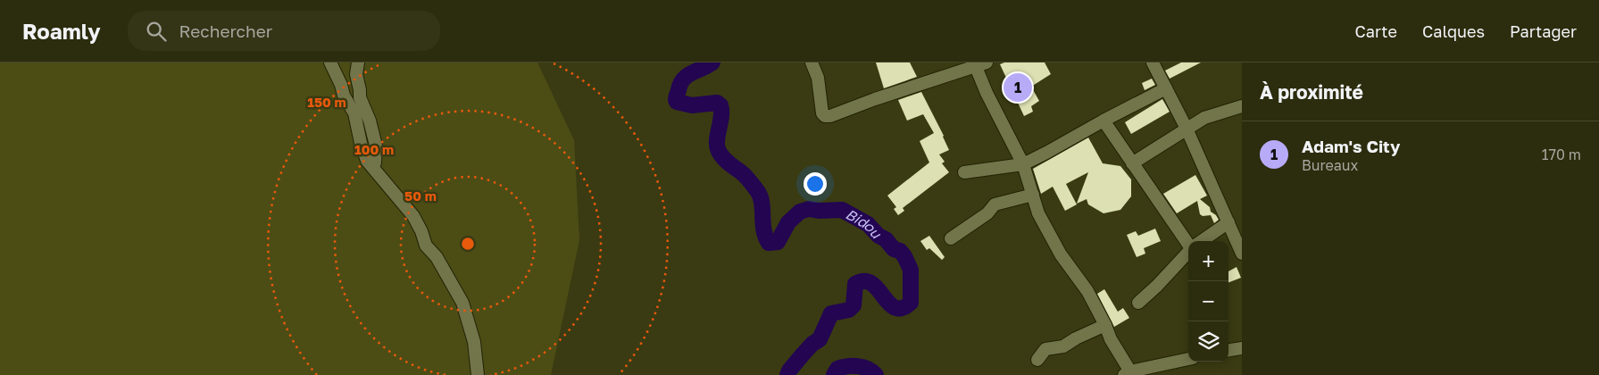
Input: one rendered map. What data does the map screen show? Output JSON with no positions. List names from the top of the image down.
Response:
{
  "water": ["Bidou"],
  "page": {
    "header": "Roamly",
    "search": "Rechercher",
    "nav": ["Carte", "Calques", "Partager"],
    "heading": "À proximité",
    "pins": "1",
    "list": [
      {
        "mark": "1",
        "name": "Adam's City",
        "note": "Bureaux",
        "value": "170 m"
      }
    ],
    "map_buttons": ["+", "−"]
  },
  "rings": ["150 m", "100 m", "50 m"]
}
